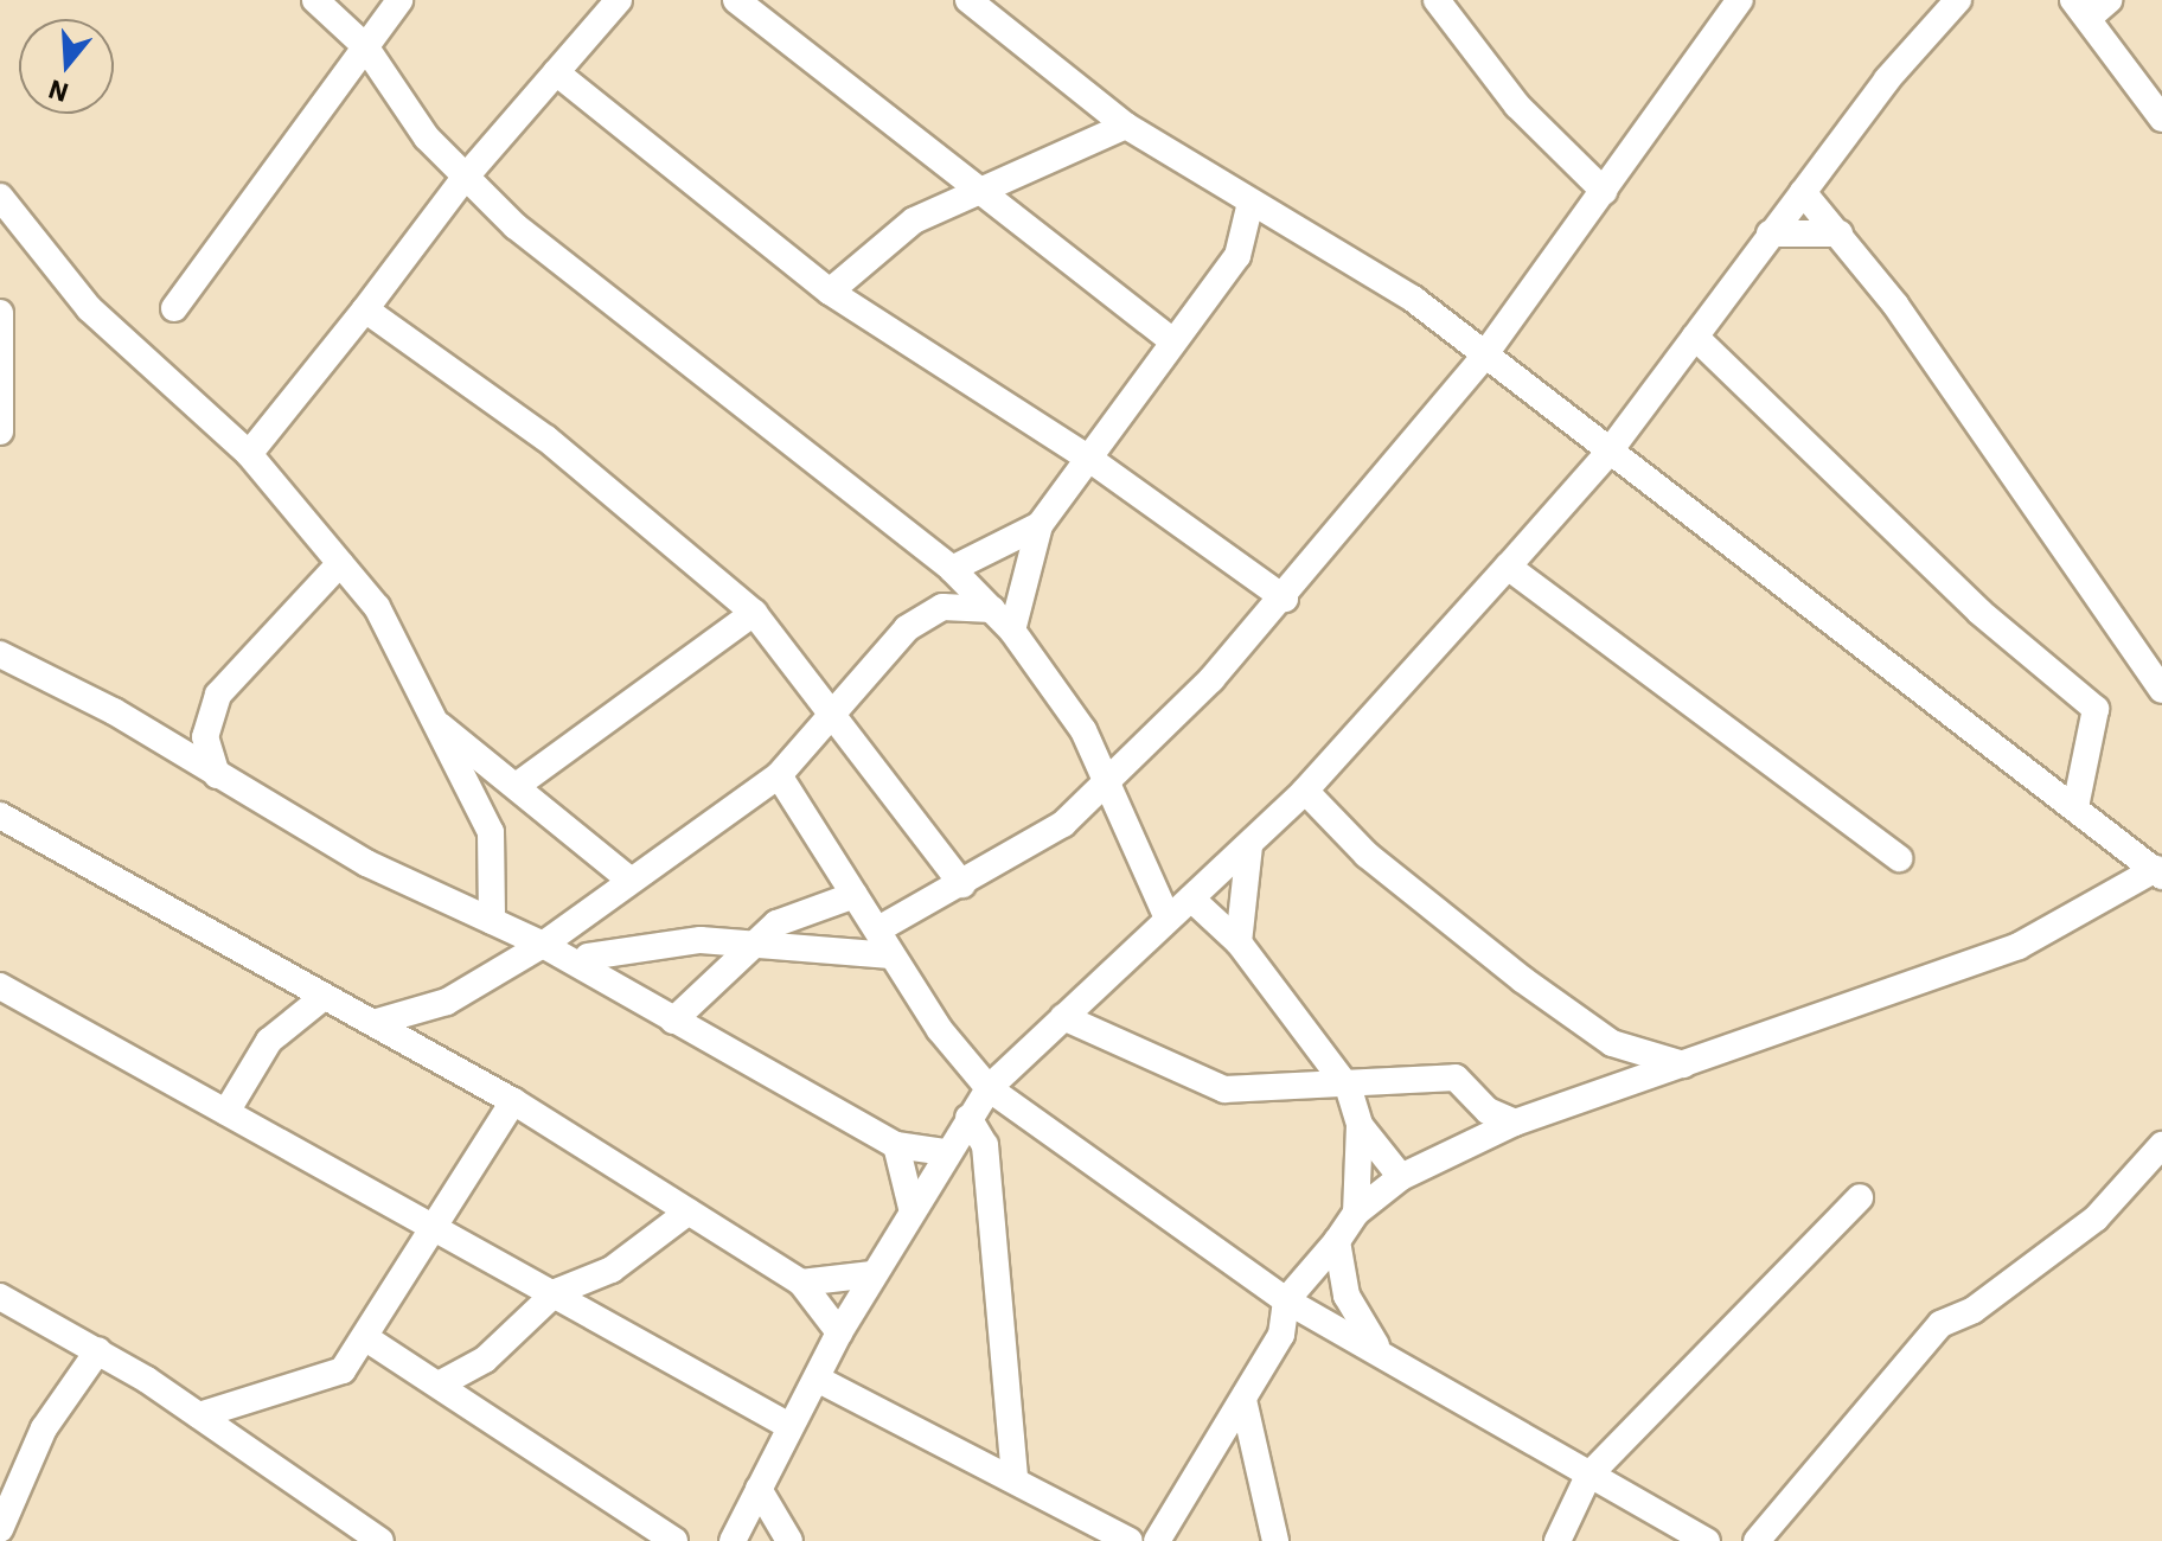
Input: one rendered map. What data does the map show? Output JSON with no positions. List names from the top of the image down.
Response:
{
  "north": "bottom"
}
